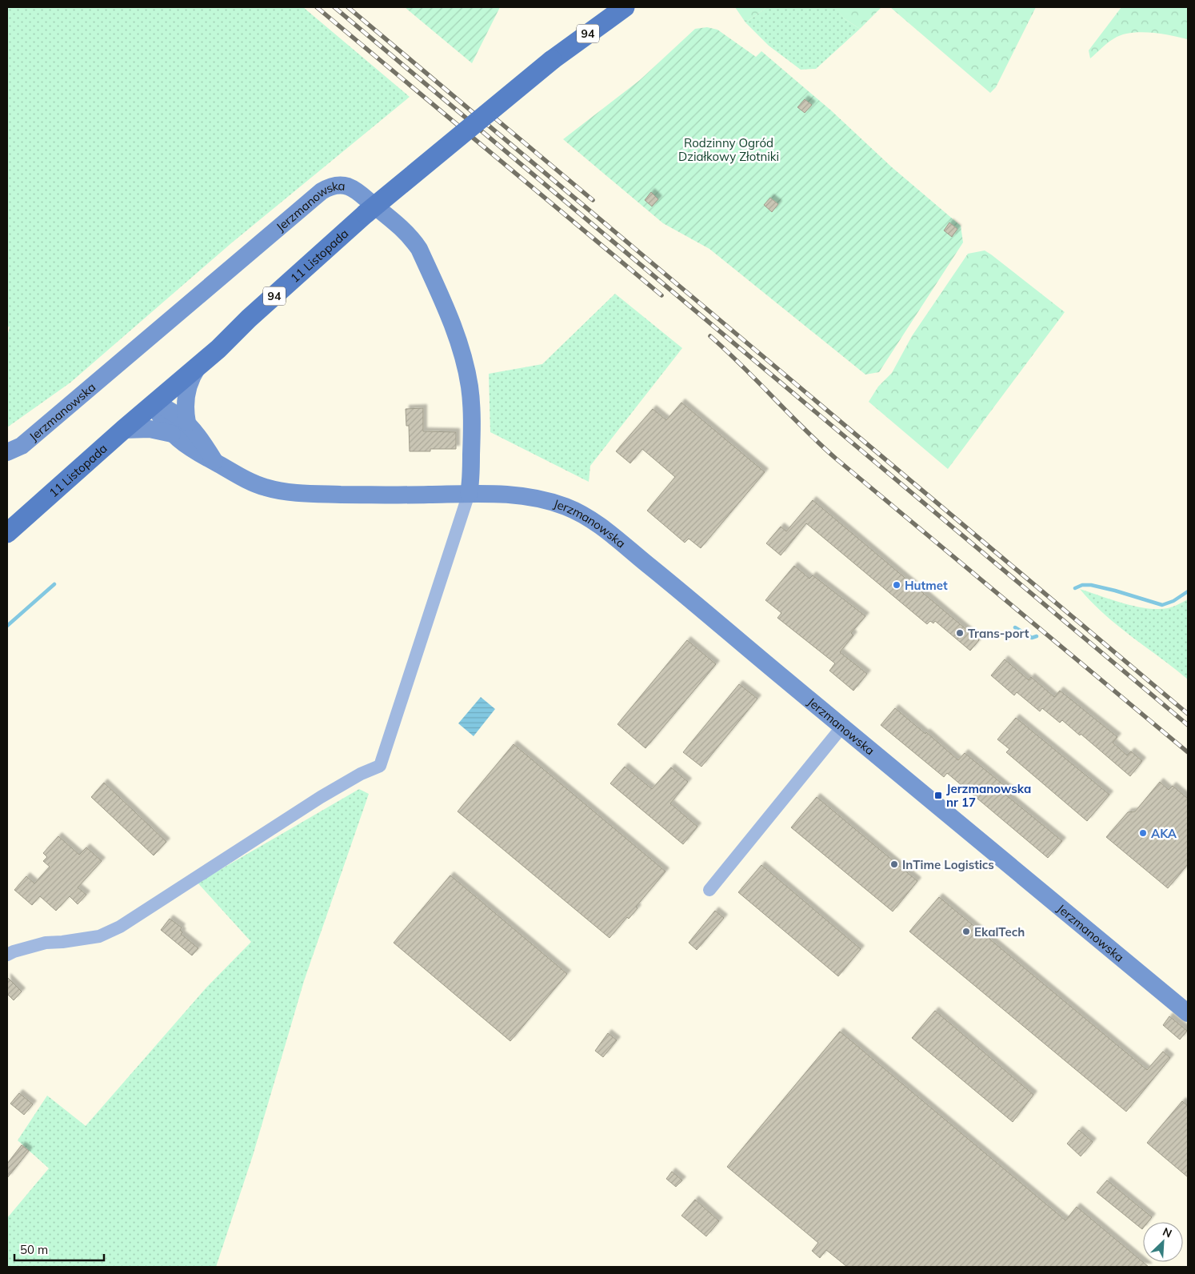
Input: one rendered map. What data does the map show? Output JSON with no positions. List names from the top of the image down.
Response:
{
  "streets": {
    "main road": ["94", "11 Listopada"],
    "street": ["Jerzmanowska"]
  },
  "crossings": [
    ["Jerzmanowska", "11 Listopada"]
  ],
  "parks": ["Rodzinny Ogród Działkowy Złotniki"],
  "places": {
    "other": [
      "Hutmet",
      "Trans-port",
      "AKA",
      "InTime Logistics",
      "EkalTech"
    ],
    "transit": ["Jerzmanowska nr 17"]
  },
  "scale_bar": "50 m",
  "north": "top right"
}
